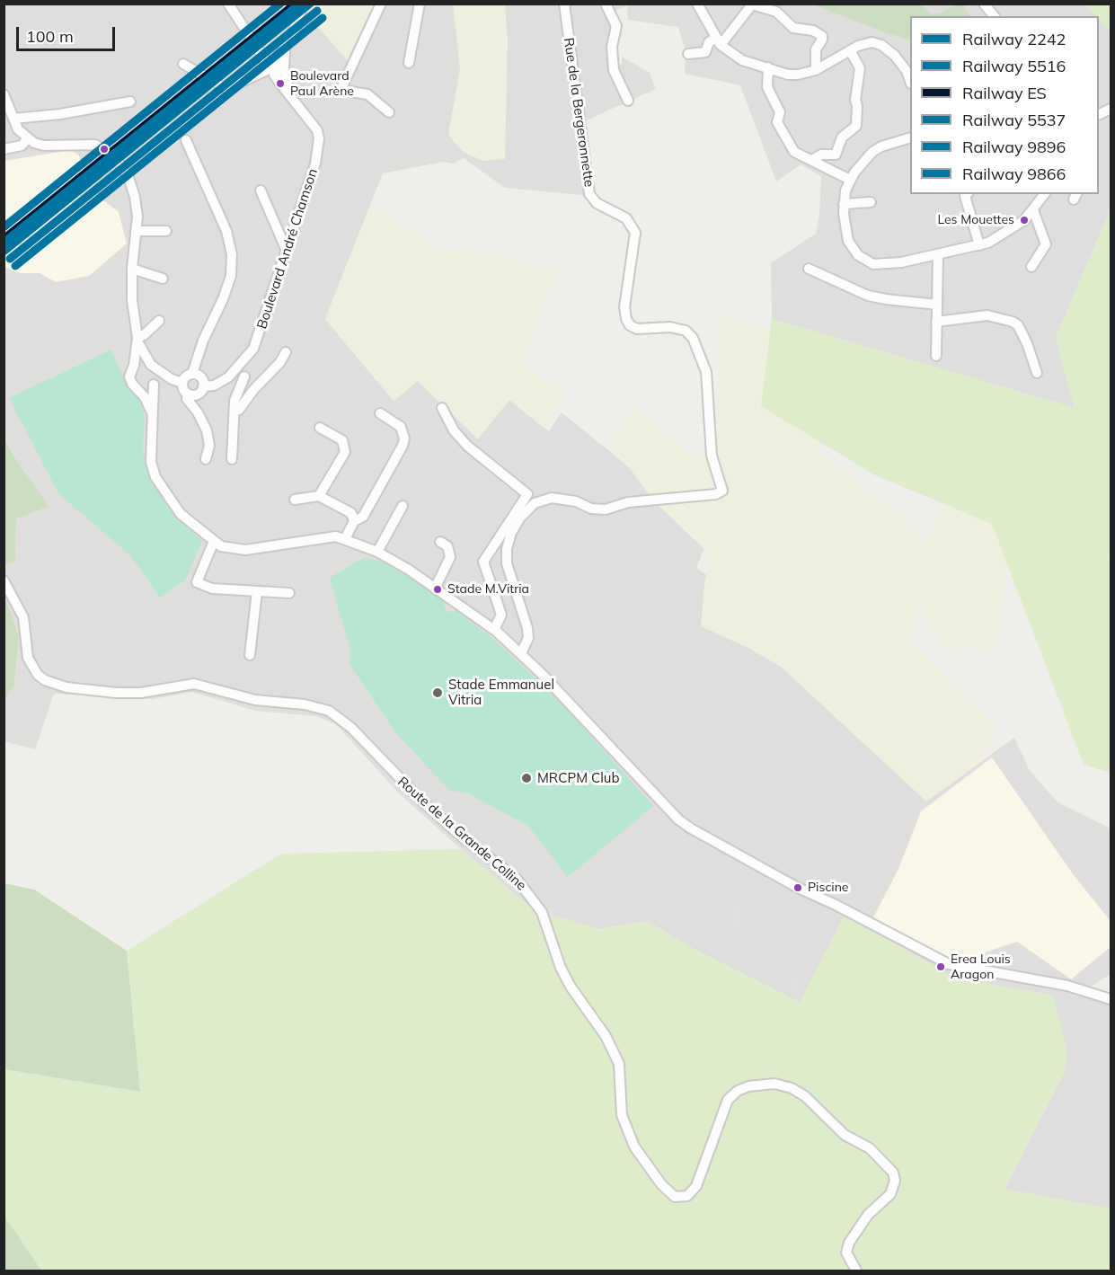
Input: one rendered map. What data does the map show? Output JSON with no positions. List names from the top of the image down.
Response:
{
  "streets": {
    "street": ["Rue de la Bergeronnette", "Boulevard André Chamson", "Route de la Grande Colline"]
  },
  "places": [
    "Boulevard Paul Arène",
    "Les Mouettes",
    "Stade M.Vitria",
    "Stade Emmanuel Vitria",
    "MRCPM Club",
    "Piscine",
    "Erea Louis Aragon"
  ],
  "lines": [
    "rail line 2242",
    "rail line ES",
    "rail line 5537",
    "rail line 9866",
    "rail line 5516",
    "rail line 9896"
  ],
  "legend": [
    "Railway 2242",
    "Railway 5516",
    "Railway ES",
    "Railway 5537",
    "Railway 9896",
    "Railway 9866"
  ],
  "scale_bar": "100 m"
}
